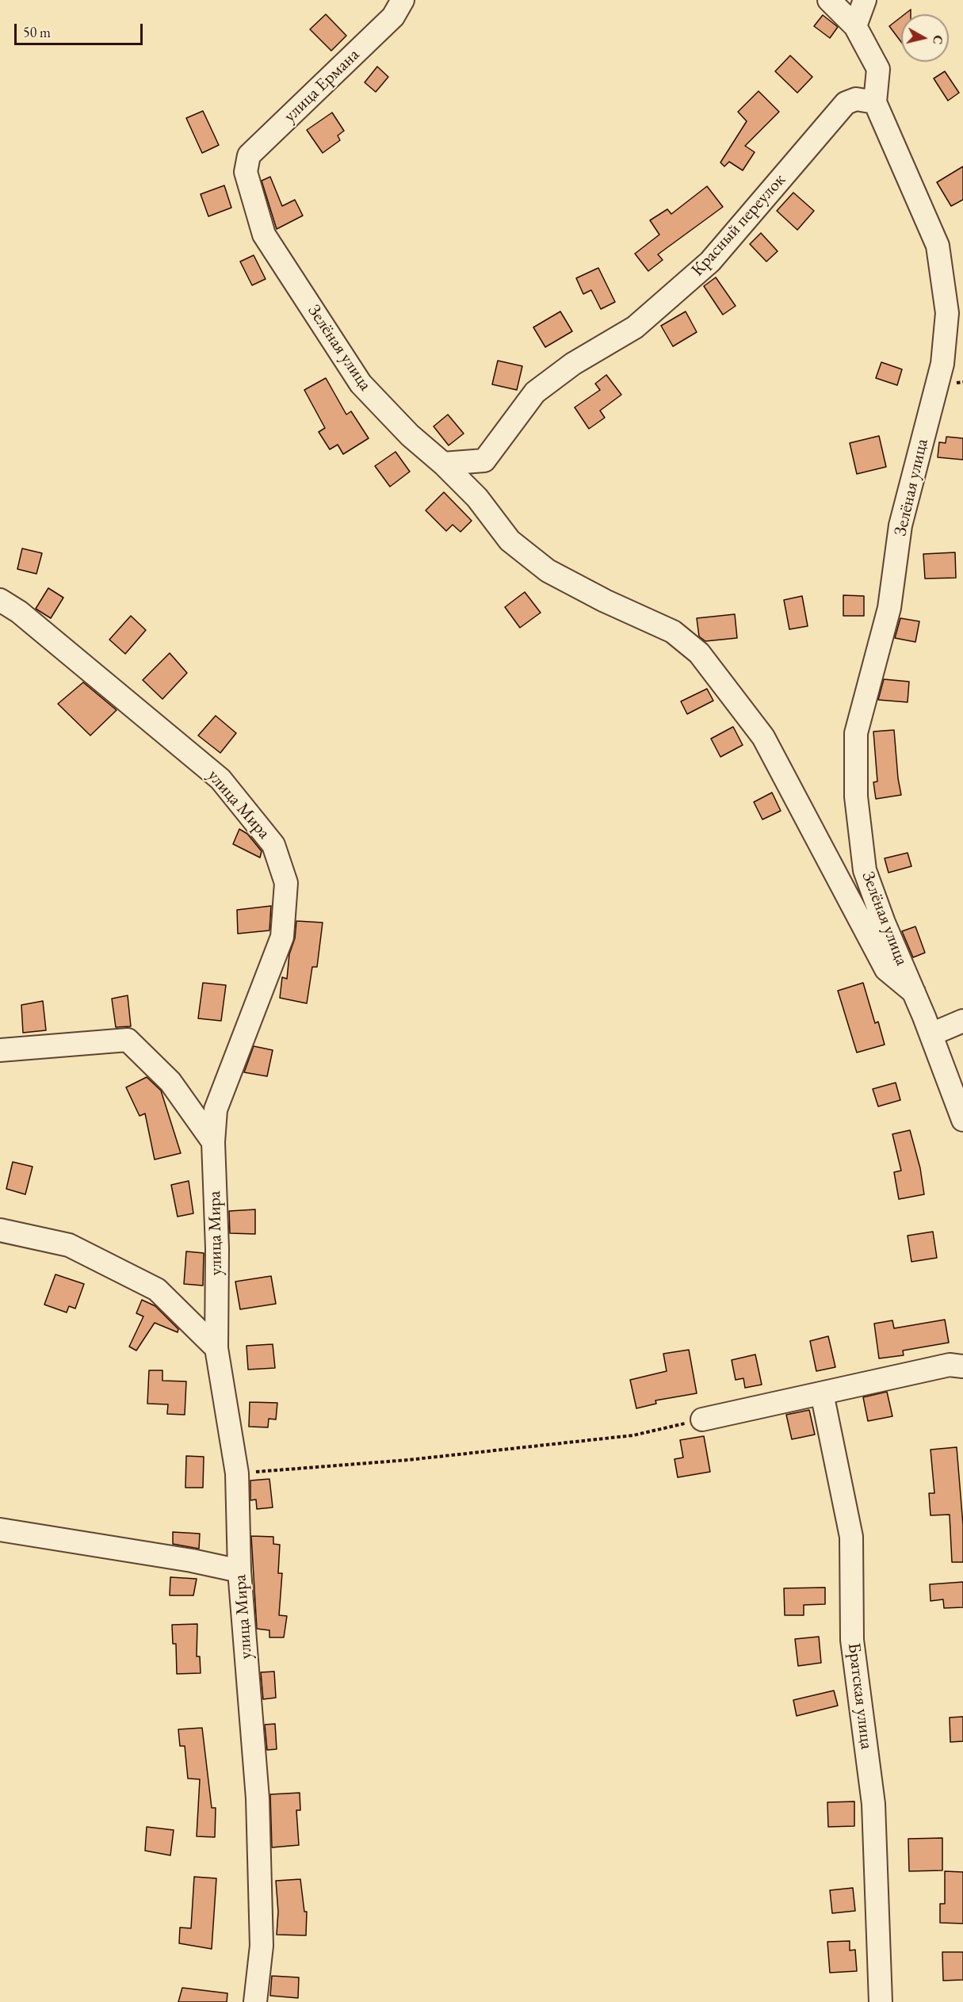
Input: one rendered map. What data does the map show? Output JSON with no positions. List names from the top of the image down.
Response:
{
  "streets": {
    "street": [
      "улица Ермана",
      "Красный переулок",
      "Зелёная улица",
      "улица Мира",
      "Братская улица"
    ]
  },
  "crossings": [
    ["улица Ермана", "Зелёная улица"],
    ["Красный переулок", "Зелёная улица"]
  ],
  "scale_bar": "50 m",
  "north": "right"
}
